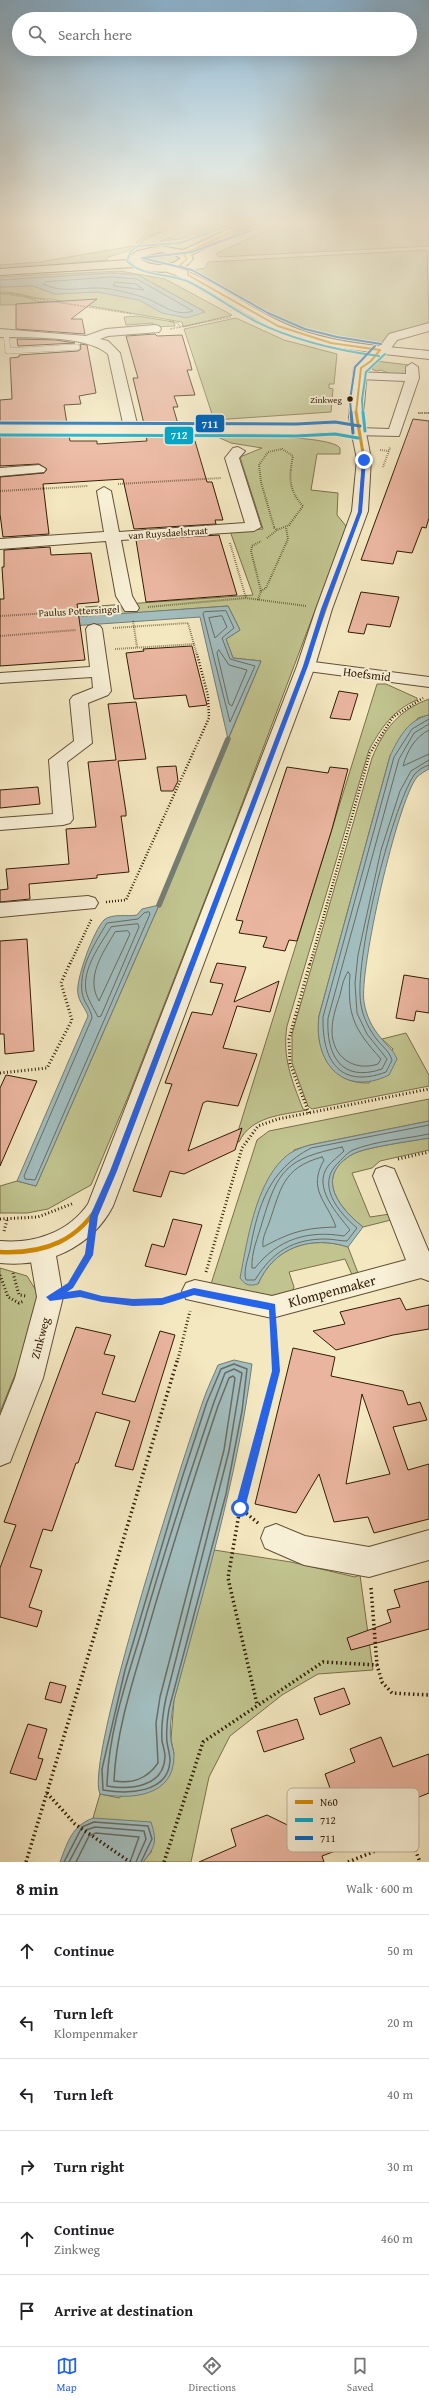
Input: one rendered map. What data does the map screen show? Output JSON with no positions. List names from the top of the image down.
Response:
{
  "streets": {
    "street": [
      "van Ruysdaelstraat",
      "Paulus Pottersingel",
      "Hoefsmid",
      "Klompenmaker",
      "Zinkweg"
    ]
  },
  "crossings": [
    ["van Ruysdaelstraat", "Paulus Pottersingel"]
  ],
  "places": ["Zinkweg"],
  "lines": ["transit line N60", "transit line 712", "transit line 711"],
  "legend": ["N60", "712", "711"],
  "page": {
    "search": "Search here",
    "heading": ["8 min", "Walk · 600 m"],
    "list": [
      ["Continue", "50 m"],
      ["Turn left", "Klompenmaker", "20 m"],
      ["Turn left", "40 m"],
      ["Turn right", "30 m"],
      ["Continue", "Zinkweg", "460 m"],
      "Arrive at destination"
    ],
    "nav": ["Map", "Directions", "Saved"]
  }
}
